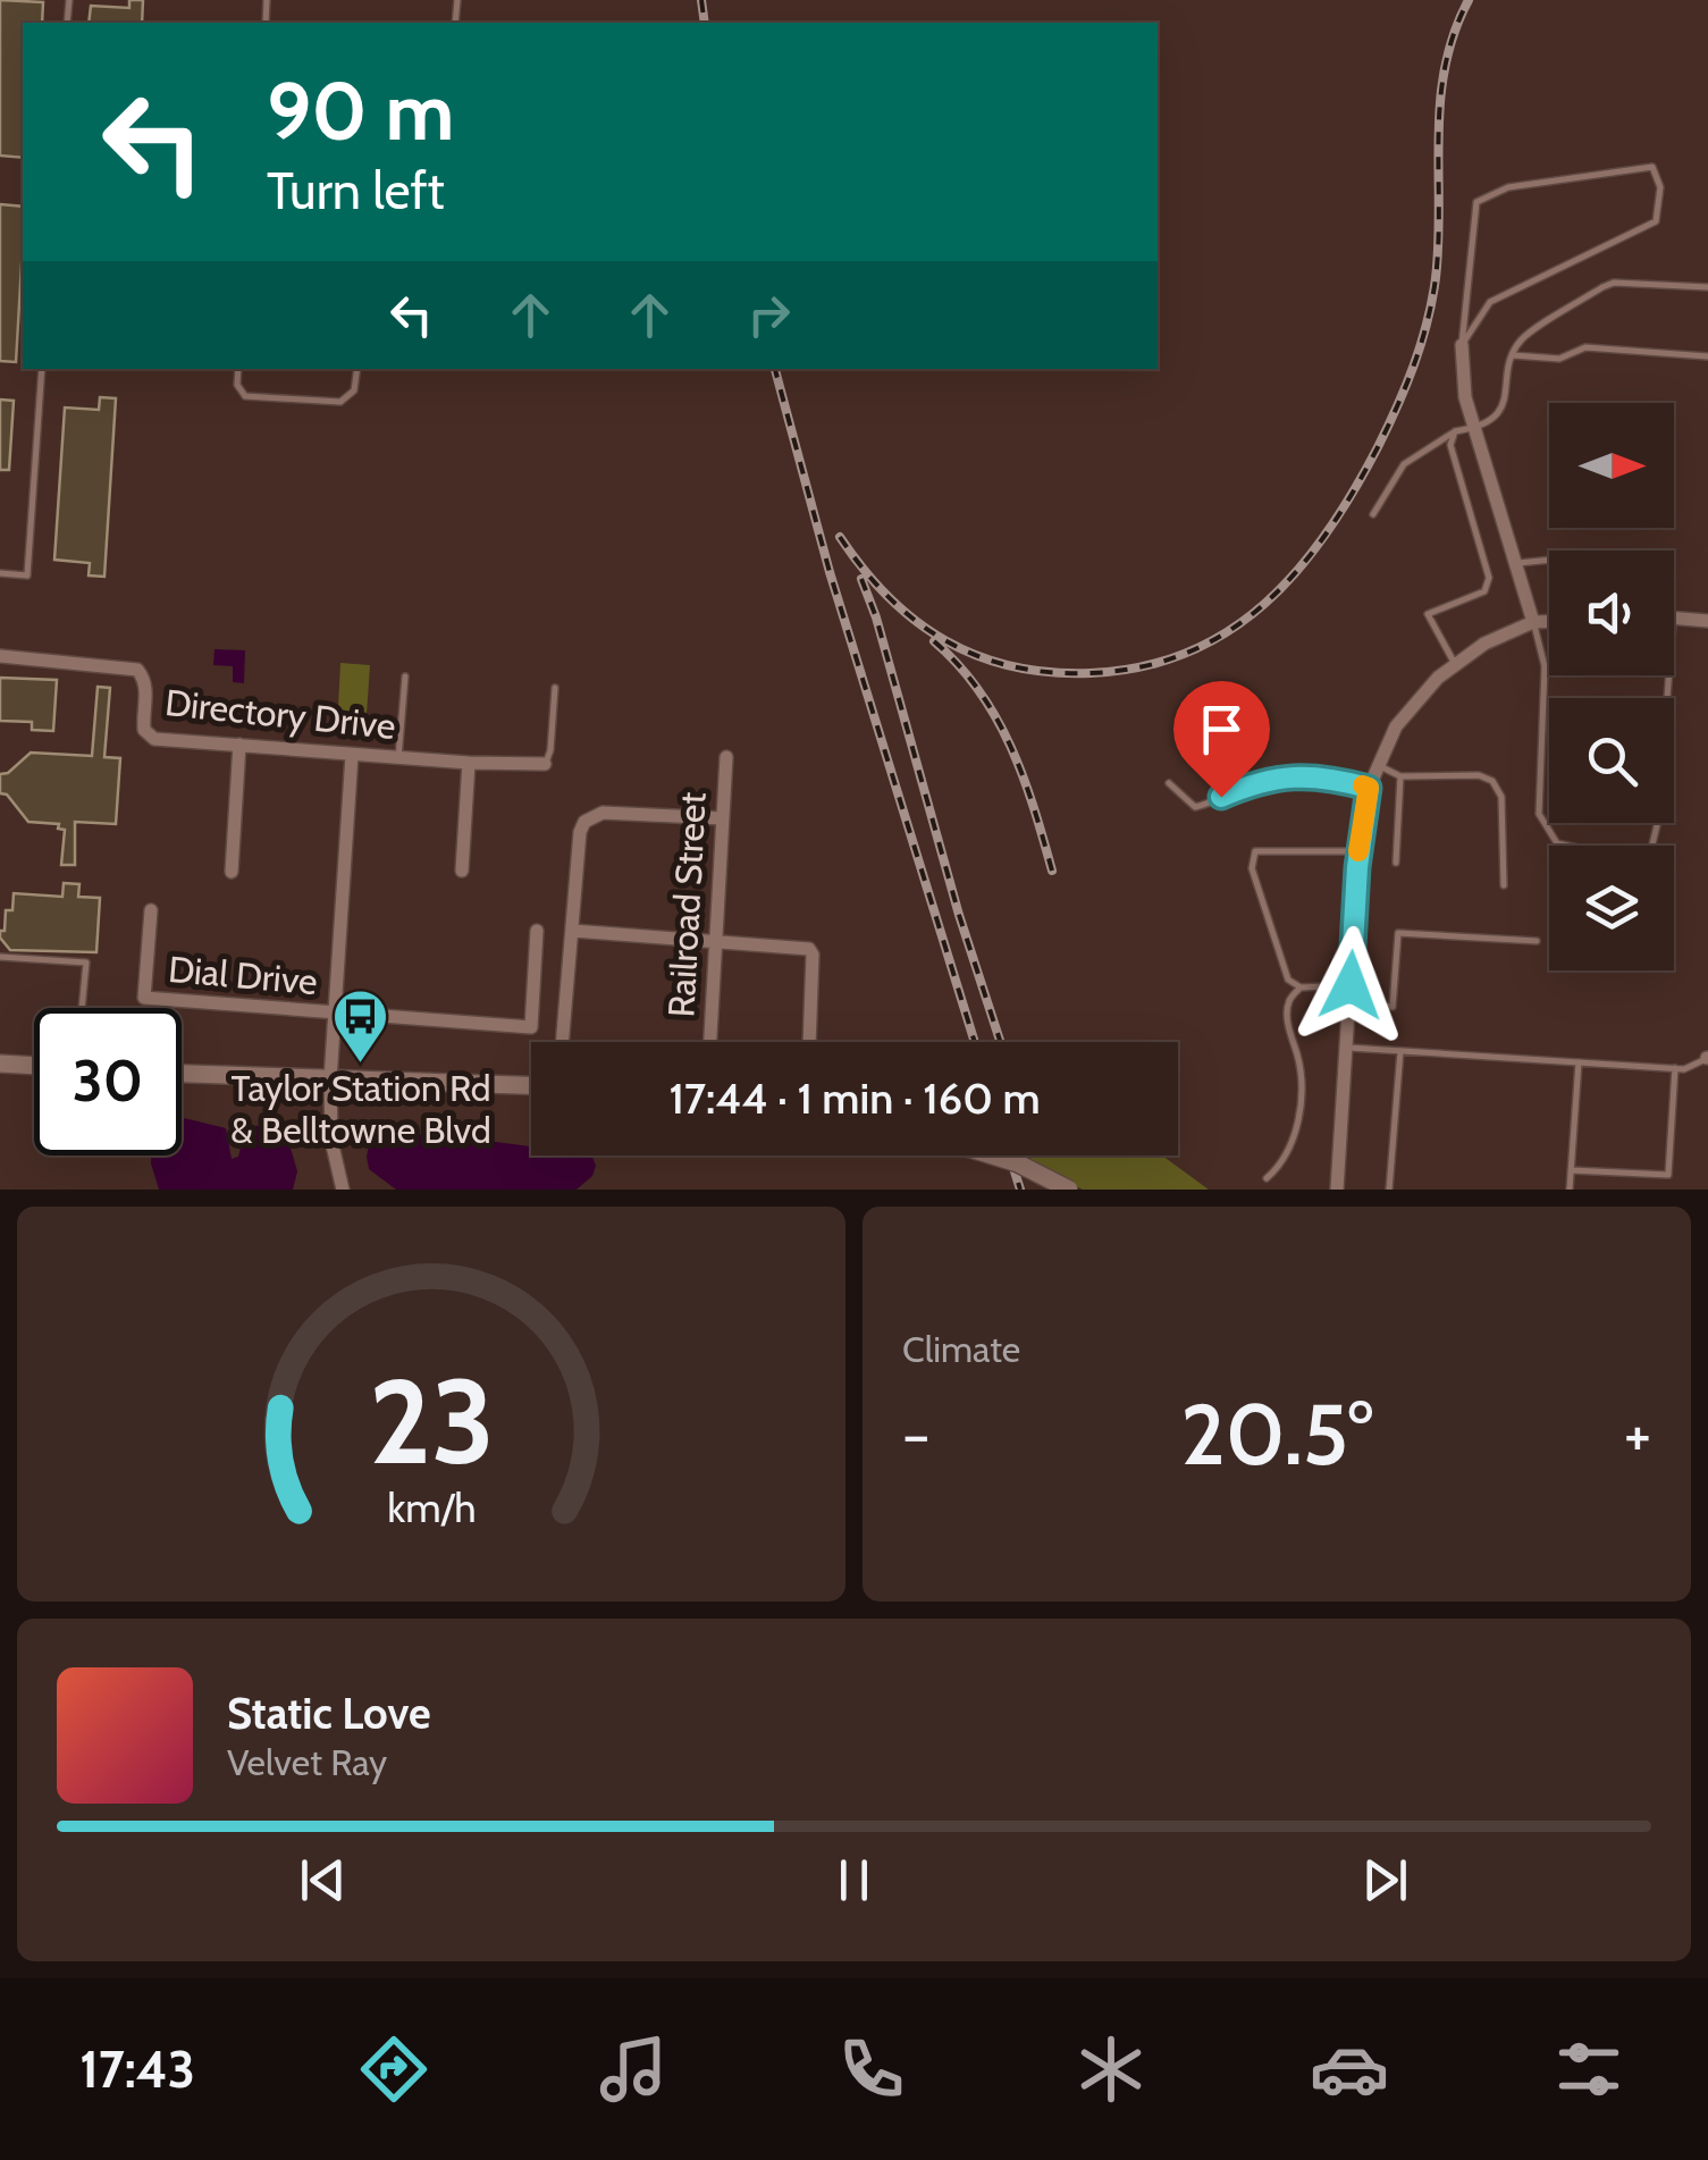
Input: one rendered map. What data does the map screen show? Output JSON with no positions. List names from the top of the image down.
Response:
{
  "streets": {
    "street": ["Directory Drive", "Railroad Street", "Dial Drive"]
  },
  "places": {
    "bus stop": ["Taylor Station Rd & Belltowne Blvd"]
  },
  "north": "right",
  "page": {
    "turn": ["90 m", "Turn left"],
    "limit": "30",
    "trip": "17:44 · 1 min · 160 m",
    "tile": "Climate",
    "heat": ["−", "20.5°", "+"],
    "song": ["Static Love", "Velvet Ray"],
    "tabs": "17:43",
    "gauge": ["23", "km/h"]
  }
}
